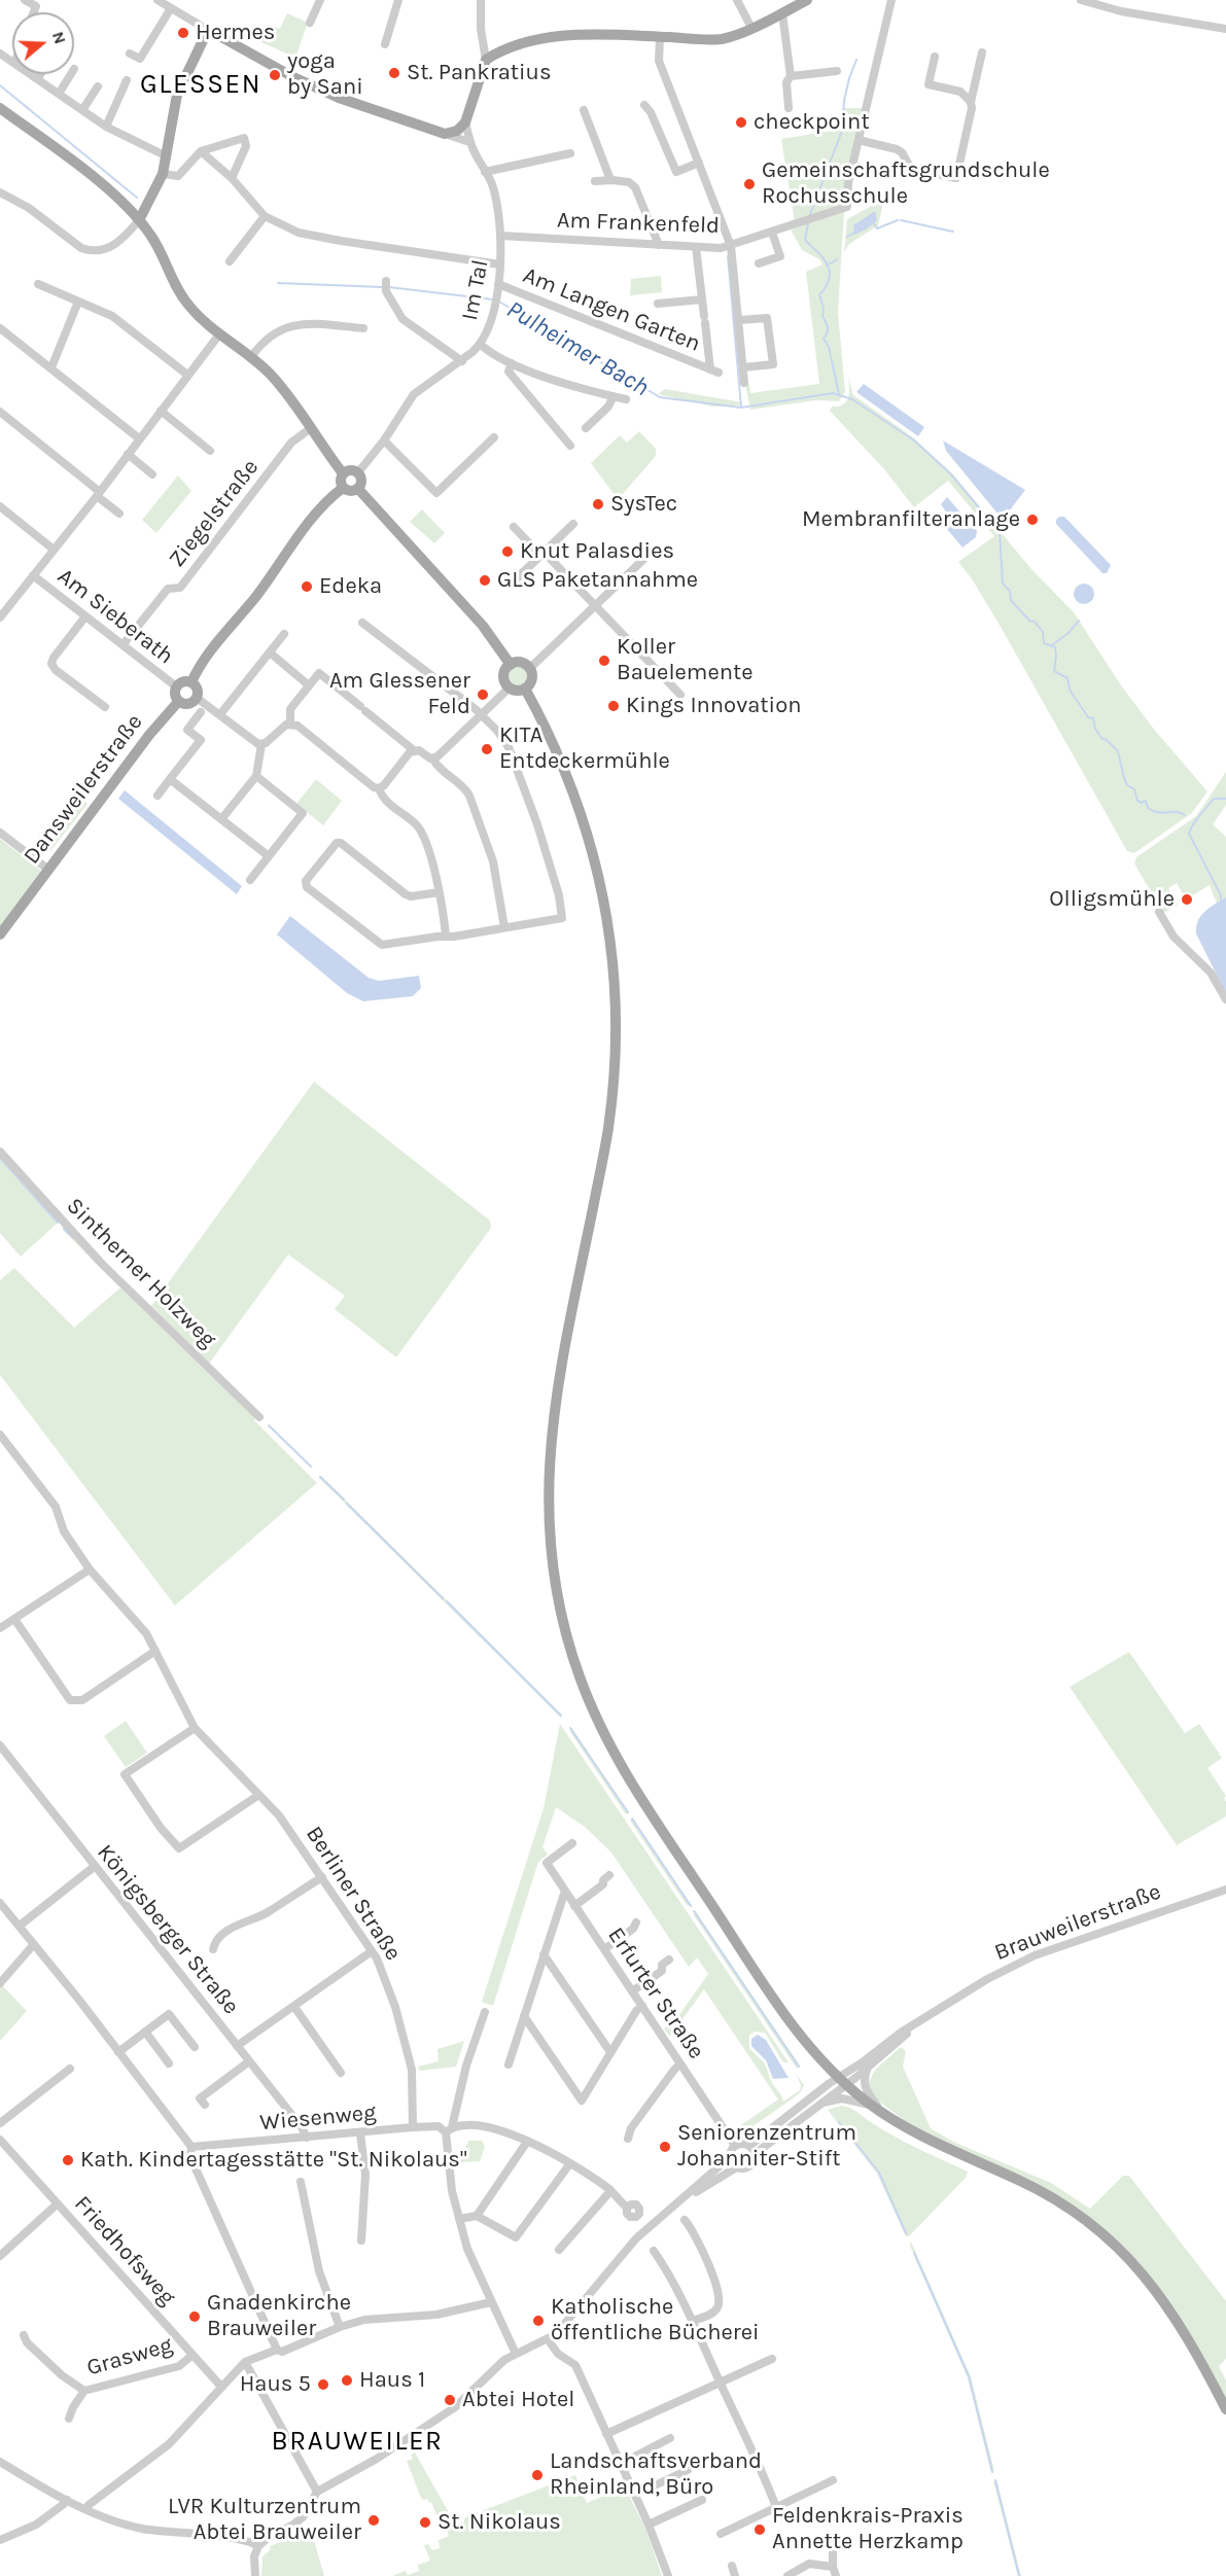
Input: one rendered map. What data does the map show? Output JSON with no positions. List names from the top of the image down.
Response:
{
  "streets": {
    "main road": ["Dansweilerstraße"],
    "street": [
      "Am Frankenfeld",
      "Im Tal",
      "Am Langen Garten",
      "Ziegelstraße",
      "Am Sieberath",
      "Sintherner Holzweg",
      "Berliner Straße",
      "Brauweilerstraße",
      "Königsberger Straße",
      "Erfurter Straße",
      "Wiesenweg",
      "Friedhofsweg",
      "Grasweg"
    ]
  },
  "crossings": [
    ["Am Frankenfeld", "Im Tal"],
    ["Am Frankenfeld", "Am Langen Garten"],
    ["Im Tal", "Am Langen Garten"],
    ["Ziegelstraße", "Am Sieberath"],
    ["Am Sieberath", "Dansweilerstraße"],
    ["Berliner Straße", "Wiesenweg"],
    ["Brauweilerstraße", "Erfurter Straße"],
    ["Königsberger Straße", "Wiesenweg"],
    ["Friedhofsweg", "Grasweg"]
  ],
  "districts": ["GLESSEN", "BRAUWEILER"],
  "water": ["Pulheimer Bach"],
  "places": [
    "Hermes",
    "St. Pankratius",
    "yoga by Sani",
    "checkpoint",
    "Gemeinschaftsgrundschule Rochusschule",
    "SysTec",
    "Membranfilteranlage",
    "Knut Palasdies",
    "GLS Paketannahme",
    "Edeka",
    "Koller Bauelemente",
    "Am Glessener Feld",
    "Kings Innovation",
    "KITA Entdeckermühle",
    "Olligsmühle",
    "Seniorenzentrum Johanniter-Stift",
    "Kath. Kindertagesstätte \"St. Nikolaus\"",
    "Gnadenkirche Brauweiler",
    "Katholische öffentliche Bücherei",
    "Haus 1",
    "Haus 5",
    "Abtei Hotel",
    "Landschaftsverband Rheinland, Büro",
    "LVR Kulturzentrum Abtei Brauweiler",
    "St. Nikolaus",
    "Feldenkrais-Praxis Annette Herzkamp"
  ],
  "north": "right"
}
